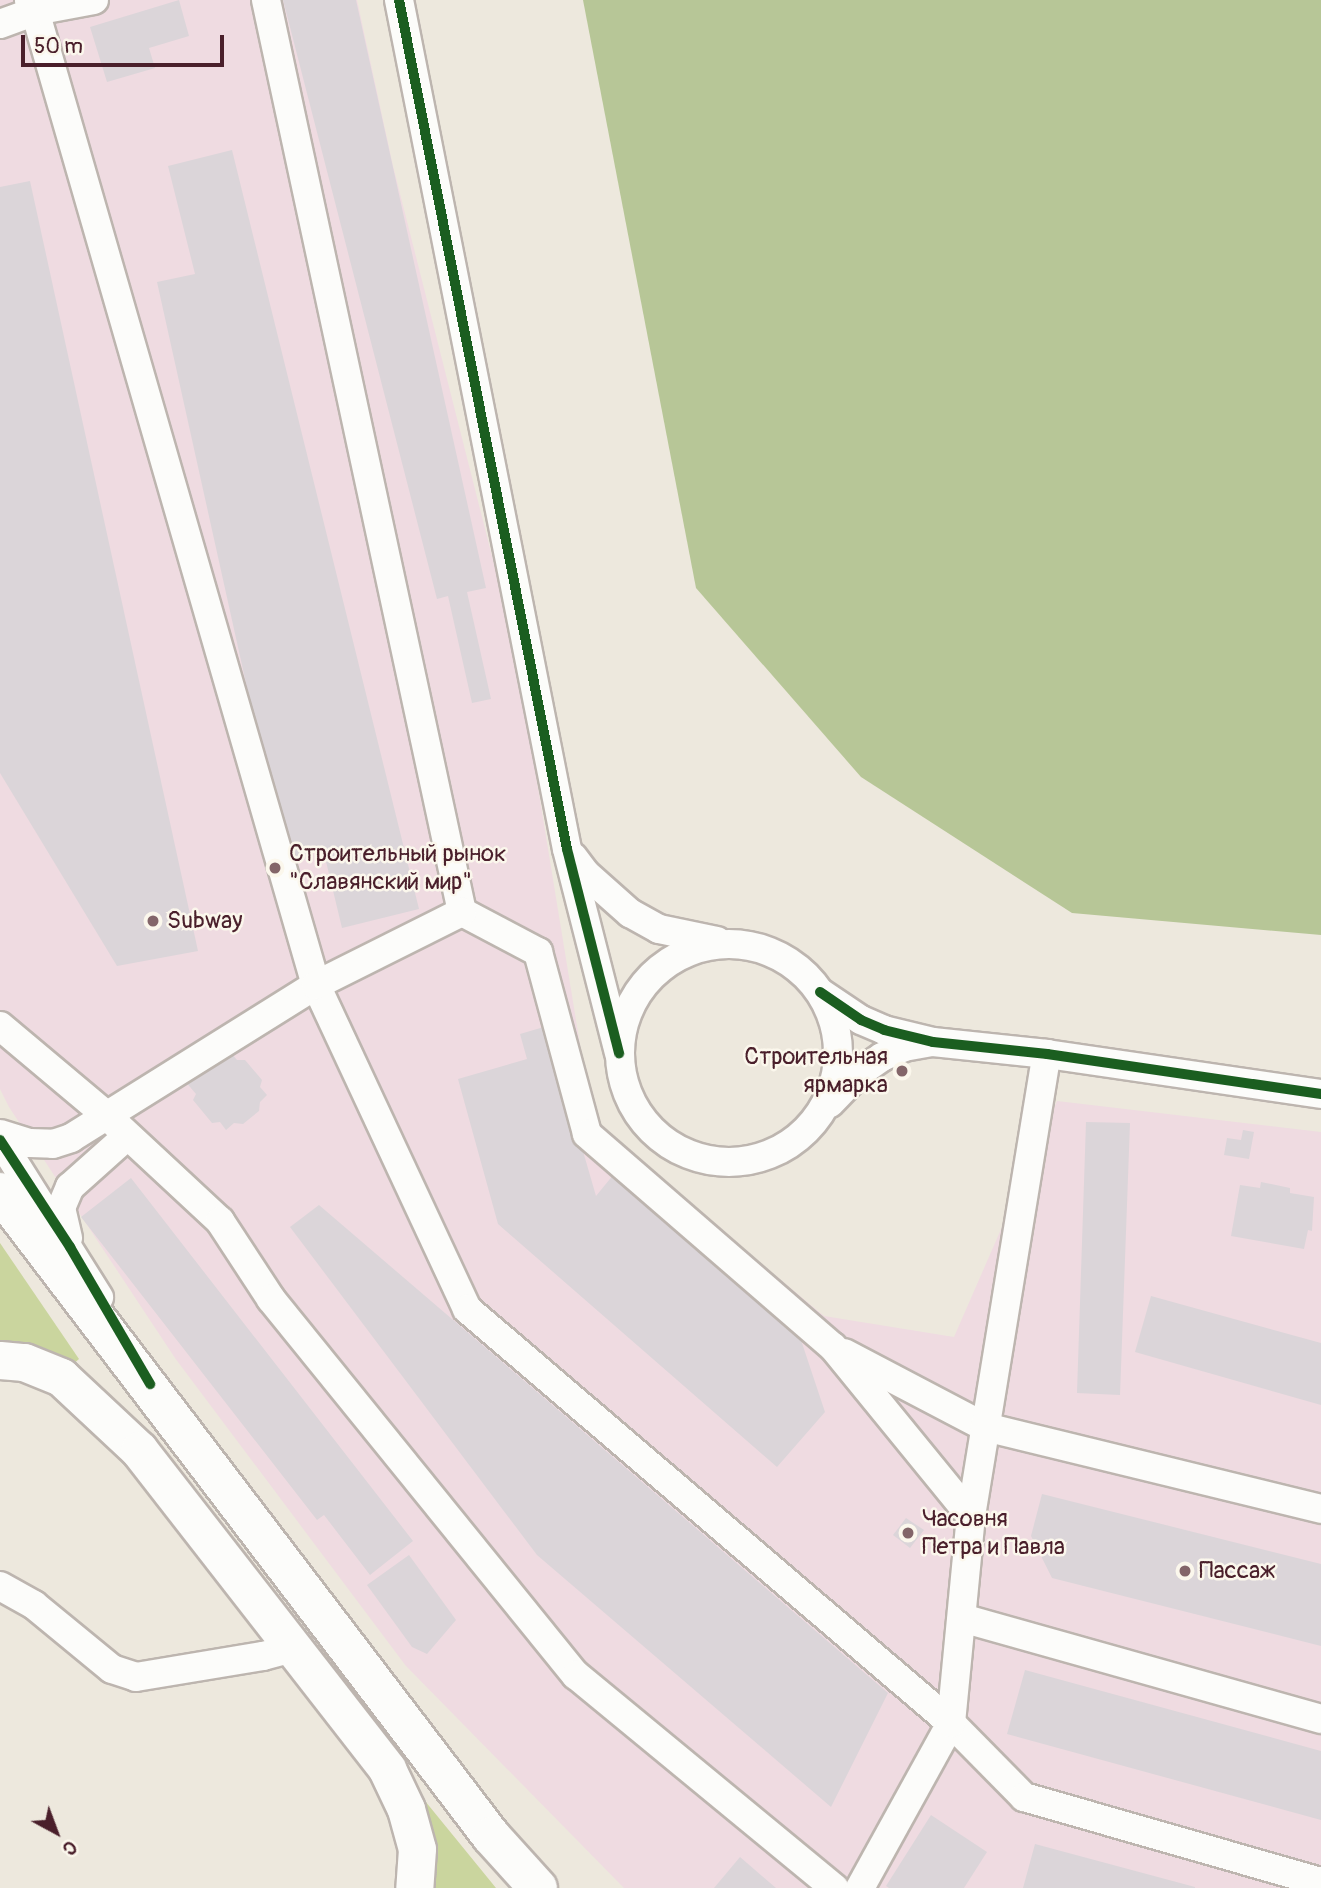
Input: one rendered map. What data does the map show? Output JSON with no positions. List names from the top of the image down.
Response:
{
  "places": [
    "Строительный рынок \"Славянский мир\"",
    "Subway",
    "Строительная ярмарка",
    "Часовня Петра и Павла",
    "Пассаж"
  ],
  "scale_bar": "50 m",
  "north": "bottom right"
}
